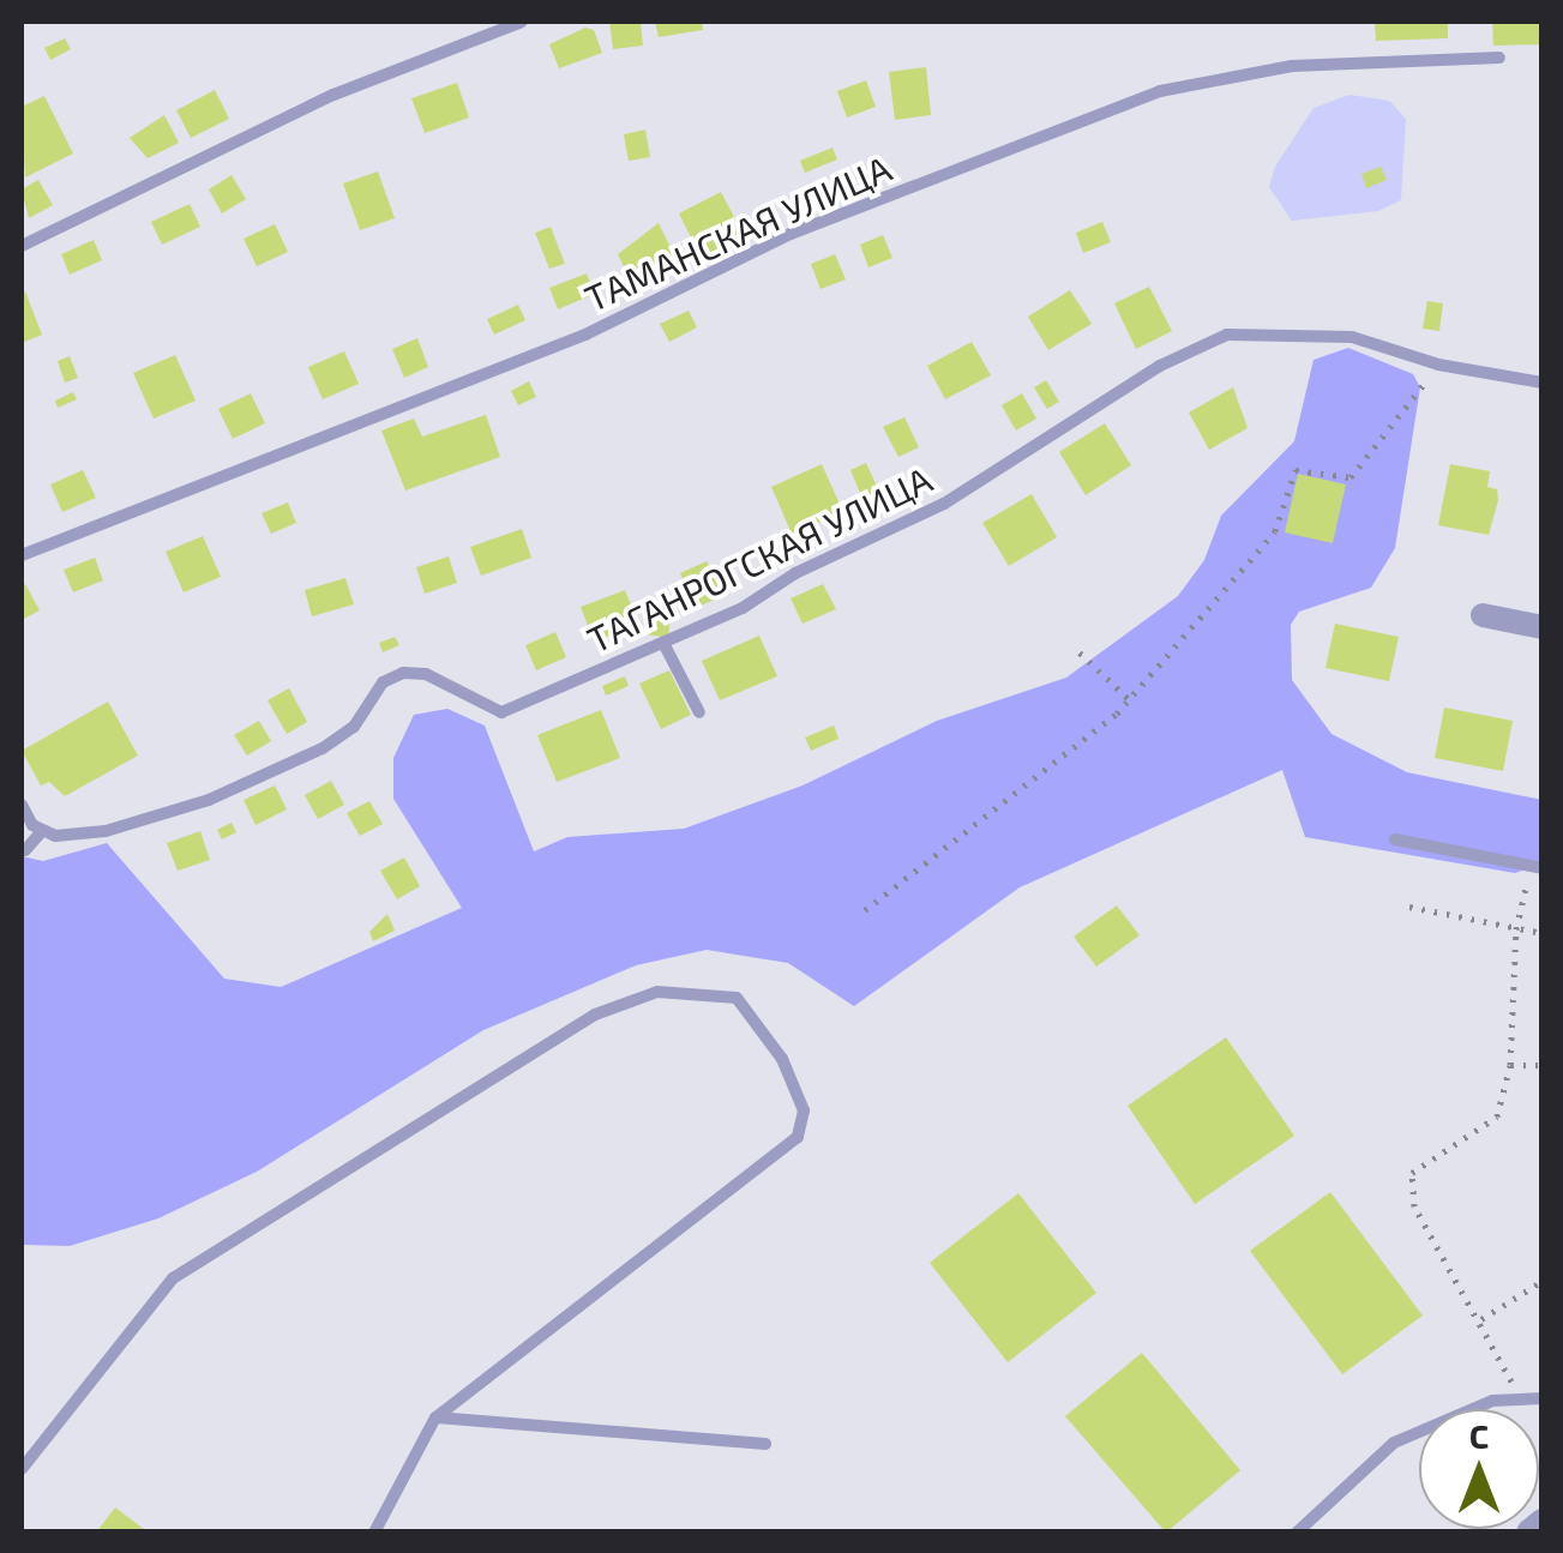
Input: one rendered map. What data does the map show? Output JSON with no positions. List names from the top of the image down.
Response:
{
  "streets": {
    "lane": ["ТАМАНСКАЯ УЛИЦА", "ТАГАНРОГСКАЯ УЛИЦА"]
  },
  "north": "top"
}
